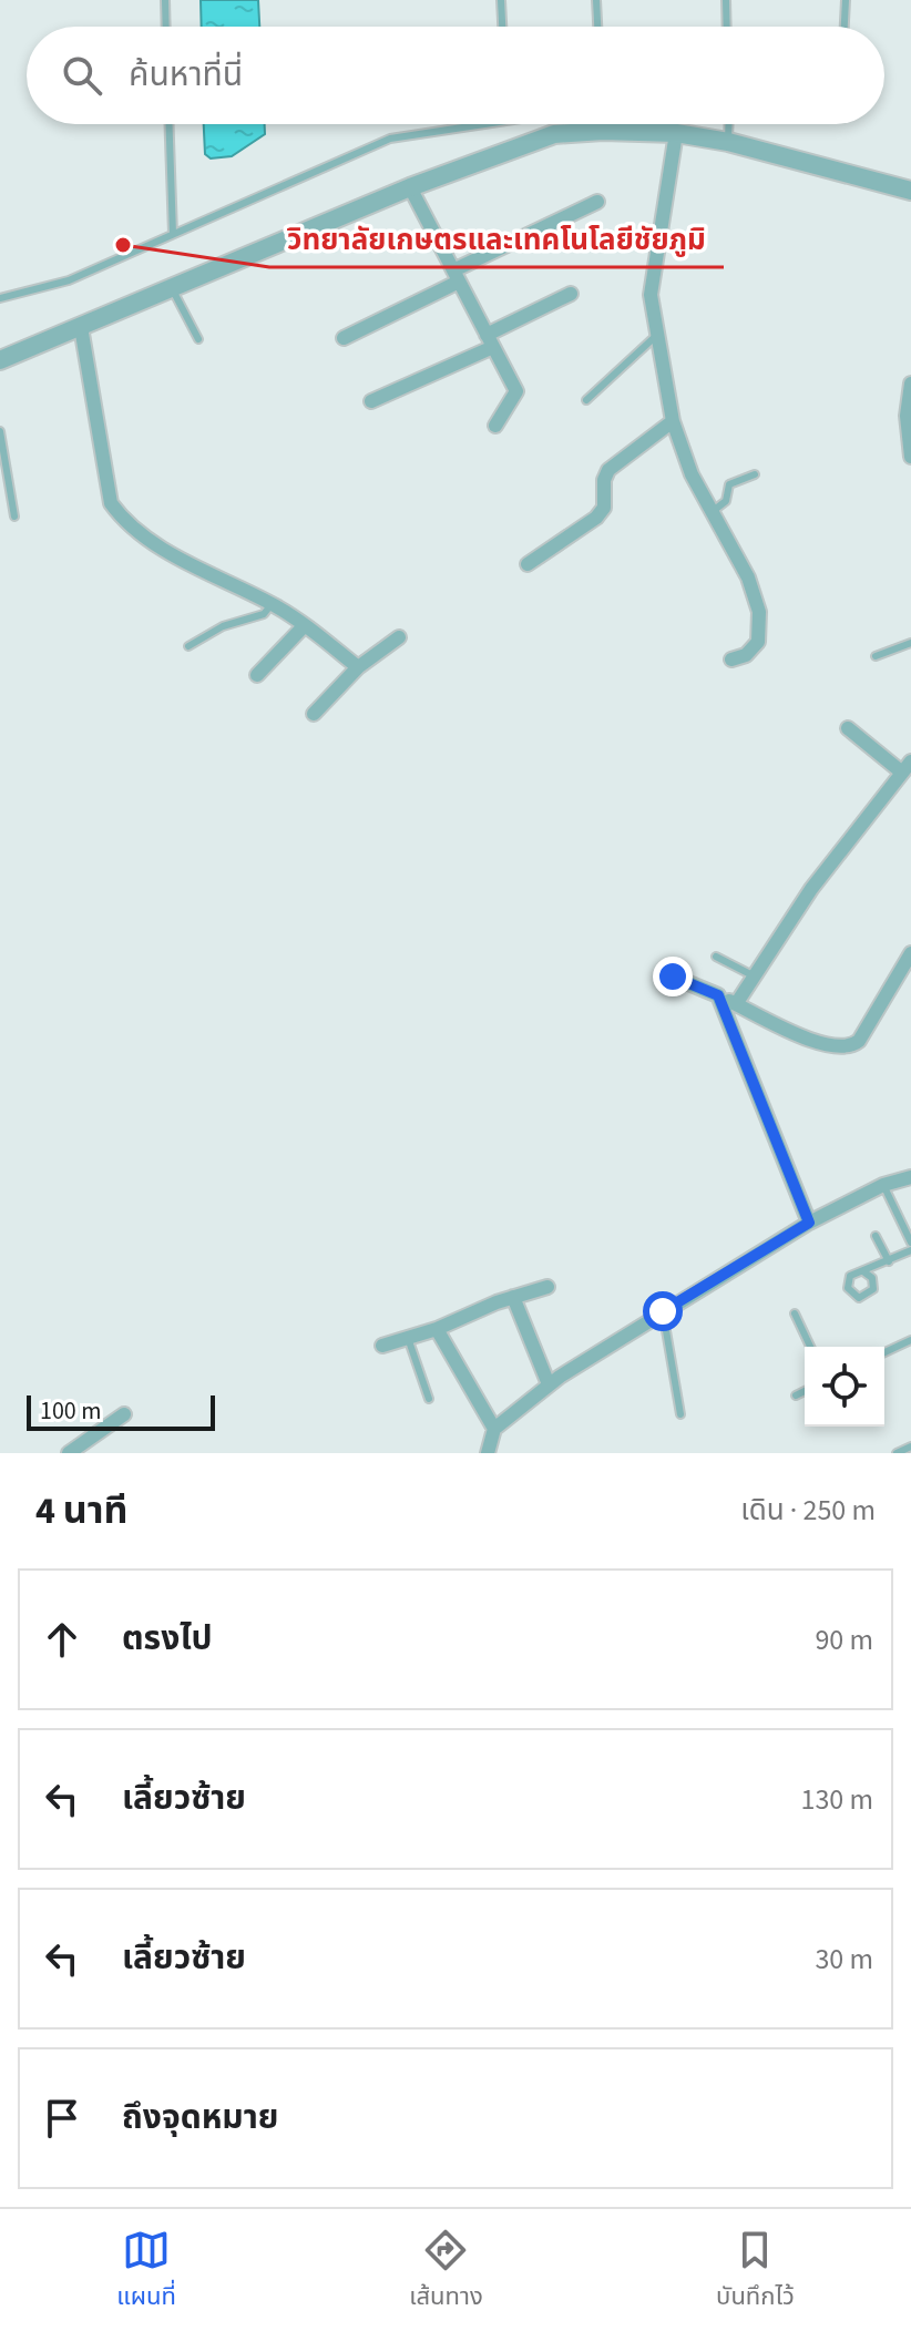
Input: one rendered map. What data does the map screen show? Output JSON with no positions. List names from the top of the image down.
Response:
{
  "places": ["วิทยาลัยเกษตรและเทคโนโลยีชัยภูมิ"],
  "scale_bar": "100 m",
  "page": {
    "search": "ค้นหาที่นี่",
    "scale": "100 m",
    "heading": ["4 นาที", "เดิน · 250 m"],
    "list": [
      ["ตรงไป", "90 m"],
      ["เลี้ยวซ้าย", "130 m"],
      ["เลี้ยวซ้าย", "30 m"],
      "ถึงจุดหมาย"
    ],
    "nav": ["แผนที่", "เส้นทาง", "บันทึกไว้"]
  }
}
